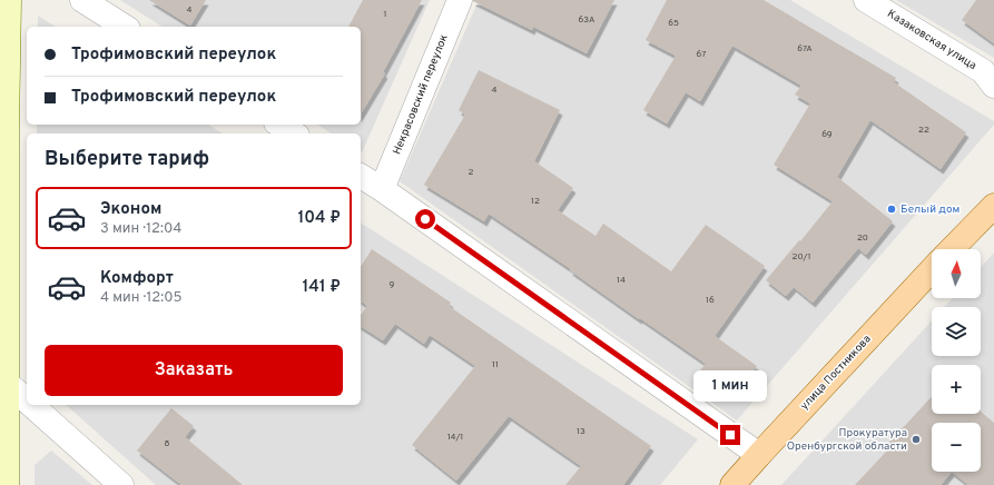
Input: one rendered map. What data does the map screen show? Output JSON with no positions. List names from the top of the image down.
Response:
{
  "streets": {
    "main road": ["улица Постникова"],
    "street": ["Казаковская улица", "Некрасовский переулок"]
  },
  "places": ["Белый дом", "Прокуратура Оренбургской области"],
  "house_numbers": [
    "4",
    "1",
    "63А",
    "65",
    "67А",
    "67",
    "4",
    "22",
    "69",
    "2",
    "12",
    "20",
    "20/1",
    "14",
    "9",
    "16",
    "11",
    "13",
    "14/1",
    "8"
  ],
  "north": "top",
  "page": {
    "banner": ["Трофимовский переулок", "Трофимовский переулок"],
    "heading": "Выберите тариф",
    "list": [
      {
        "name": "Эконом",
        "note": "3 мин · 12:04",
        "value": "104 ₽"
      },
      {
        "name": "Комфорт",
        "note": "4 мин · 12:05",
        "value": "141 ₽"
      }
    ],
    "map_buttons": ["+", "−"],
    "buttons": "Заказать",
    "bubble": "1 мин"
  }
}
